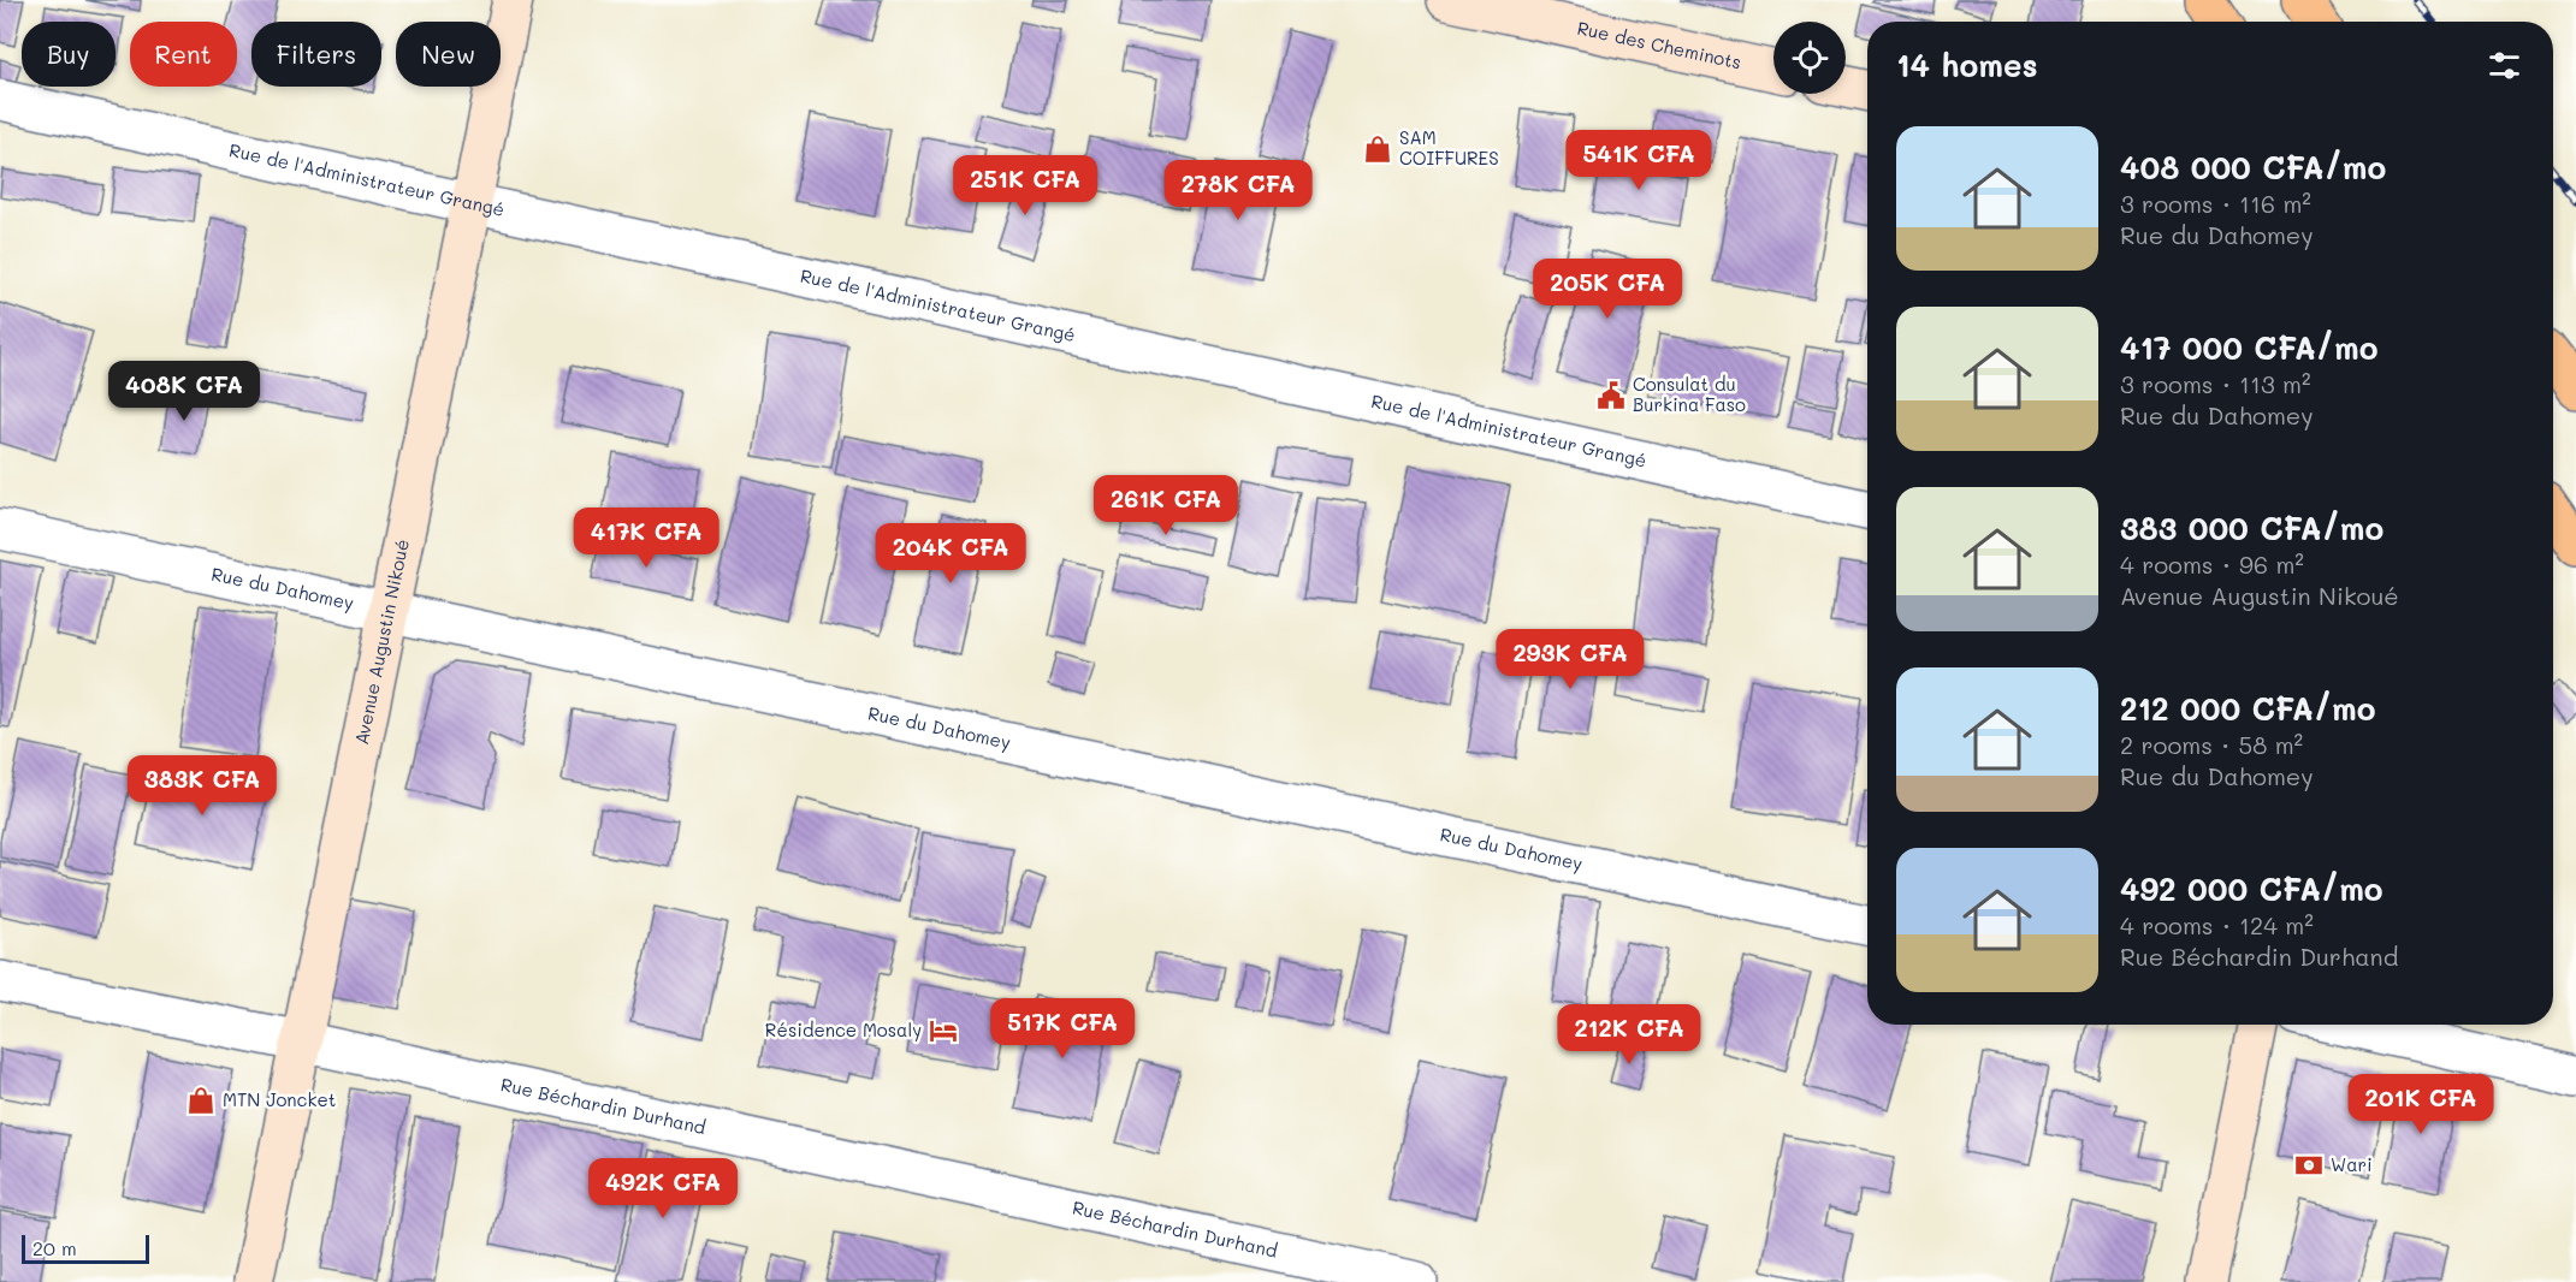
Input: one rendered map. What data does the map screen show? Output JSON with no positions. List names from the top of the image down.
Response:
{
  "streets": {
    "street": [
      "Rue des Cheminots",
      "Rue de l'Administrateur Grangé",
      "Rue du Dahomey",
      "Avenue Augustin Nikoué",
      "Rue Béchardin Durhand"
    ]
  },
  "crossings": [
    ["Rue de l'Administrateur Grangé", "Avenue Augustin Nikoué"],
    ["Rue du Dahomey", "Avenue Augustin Nikoué"],
    ["Avenue Augustin Nikoué", "Rue Béchardin Durhand"]
  ],
  "places": {
    "shop": ["SAM COIFFURES", "MTN Joncket"],
    "public building": ["Consulat du Burkina Faso"],
    "hotel": ["Résidence Mosaly"],
    "bank": ["Wari"]
  },
  "scale_bar": "20 m",
  "page": {
    "chip": [
      "Buy",
      "Rent",
      "Filters",
      "New"
    ],
    "heading": "14 homes",
    "list": [
      {
        "name": "408 000 CFA/mo",
        "note": "3 rooms · 116 m² · Rue du Dahomey"
      },
      {
        "name": "417 000 CFA/mo",
        "note": "3 rooms · 113 m² · Rue du Dahomey"
      },
      {
        "name": "383 000 CFA/mo",
        "note": "4 rooms · 96 m² · Avenue Augustin Nikoué"
      },
      {
        "name": "212 000 CFA/mo",
        "note": "2 rooms · 58 m² · Rue du Dahomey"
      },
      {
        "name": "492 000 CFA/mo",
        "note": "4 rooms · 124 m² · Rue Béchardin Durhand"
      }
    ],
    "price": [
      "541K CFA",
      "251K CFA",
      "278K CFA",
      "205K CFA",
      "408K CFA",
      "261K CFA",
      "417K CFA",
      "204K CFA",
      "293K CFA",
      "383K CFA",
      "517K CFA",
      "212K CFA",
      "201K CFA",
      "492K CFA"
    ],
    "scale": "20 m"
  }
}
